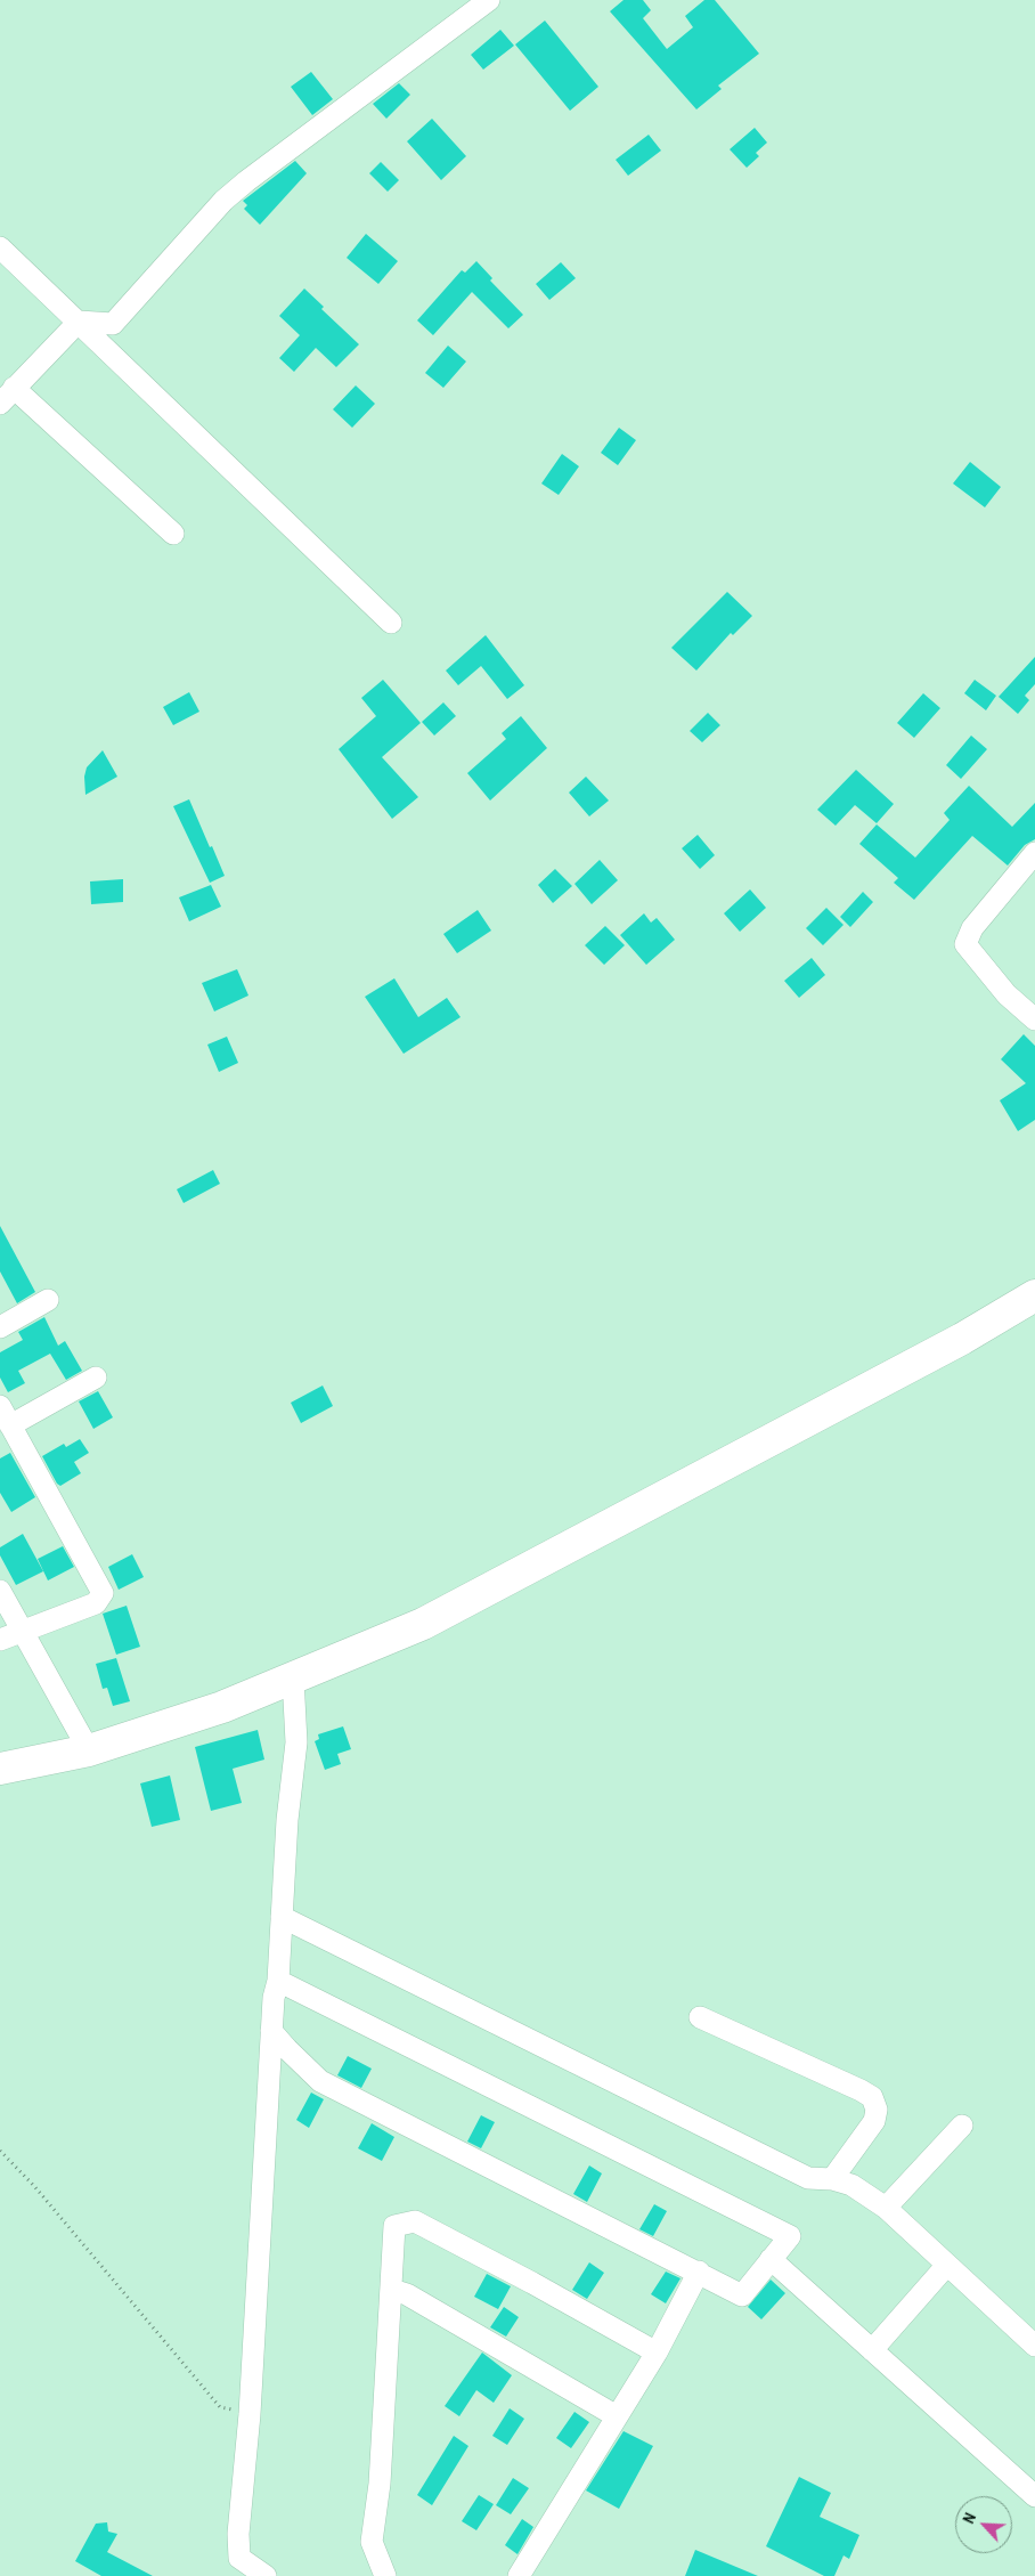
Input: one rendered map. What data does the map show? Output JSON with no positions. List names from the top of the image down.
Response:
{
  "north": "top left"
}
